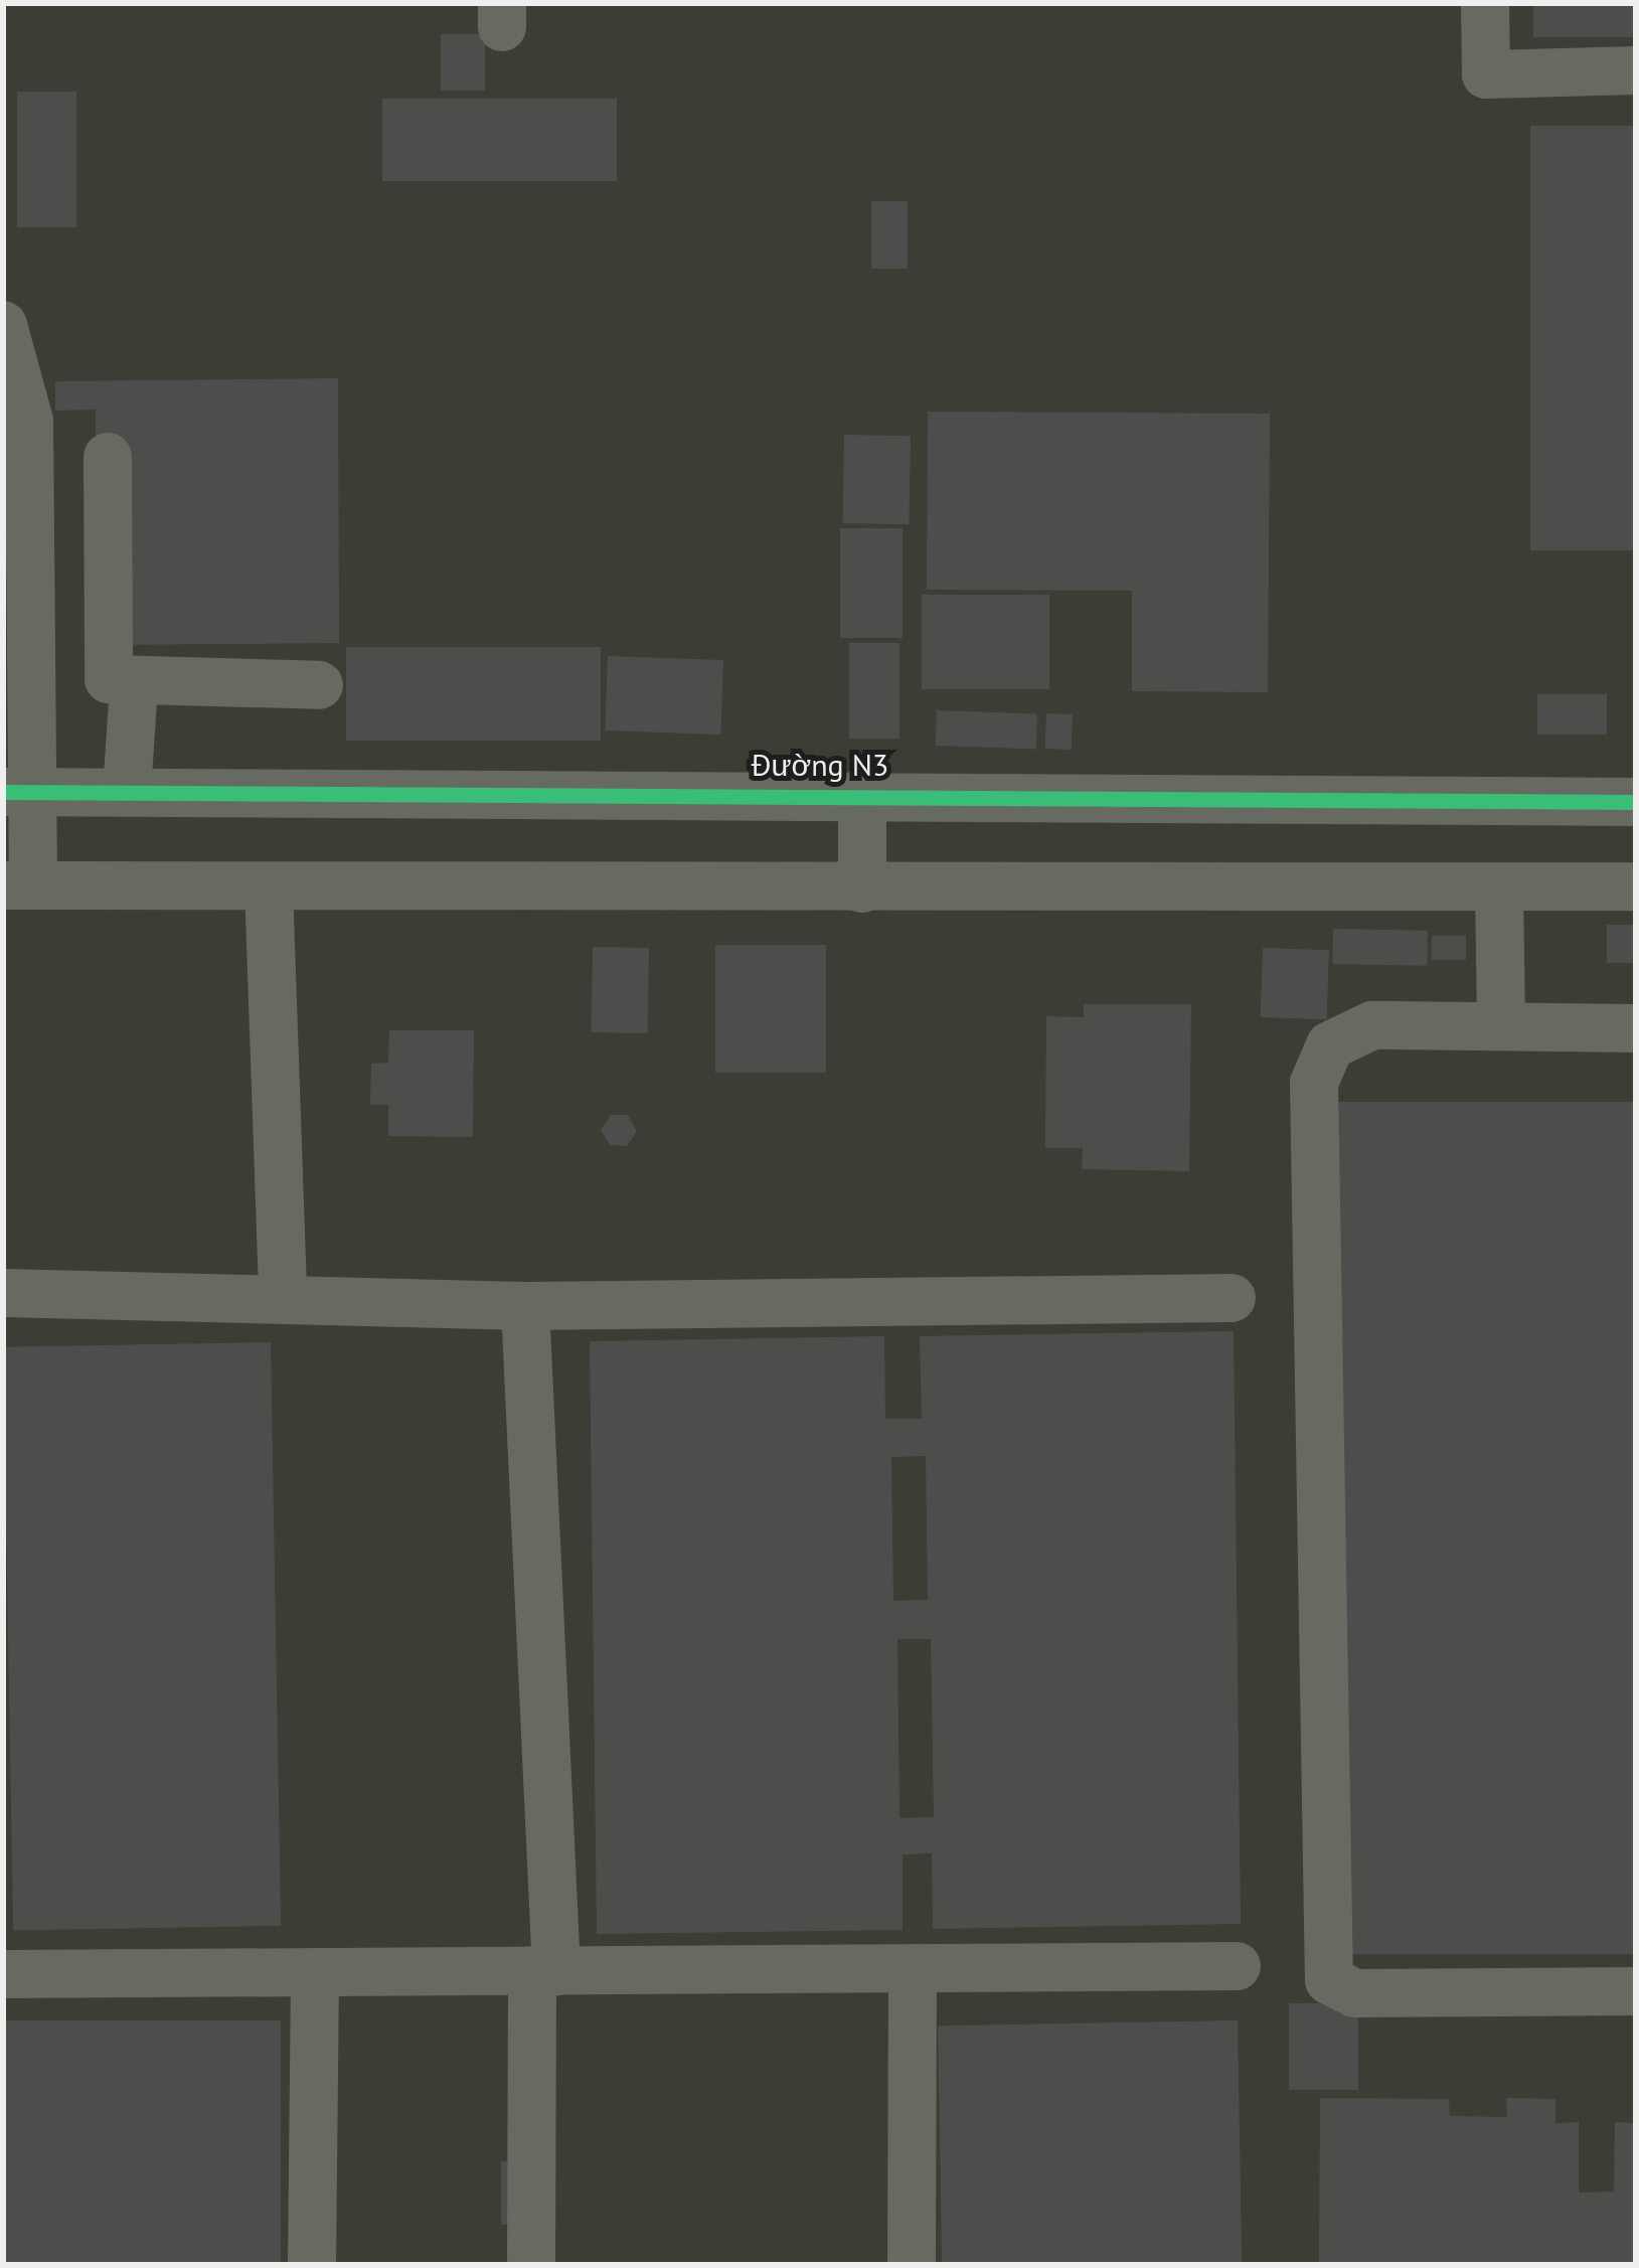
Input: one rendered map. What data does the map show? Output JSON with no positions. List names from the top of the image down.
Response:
{
  "streets": {
    "street": ["Đường N3"]
  }
}
